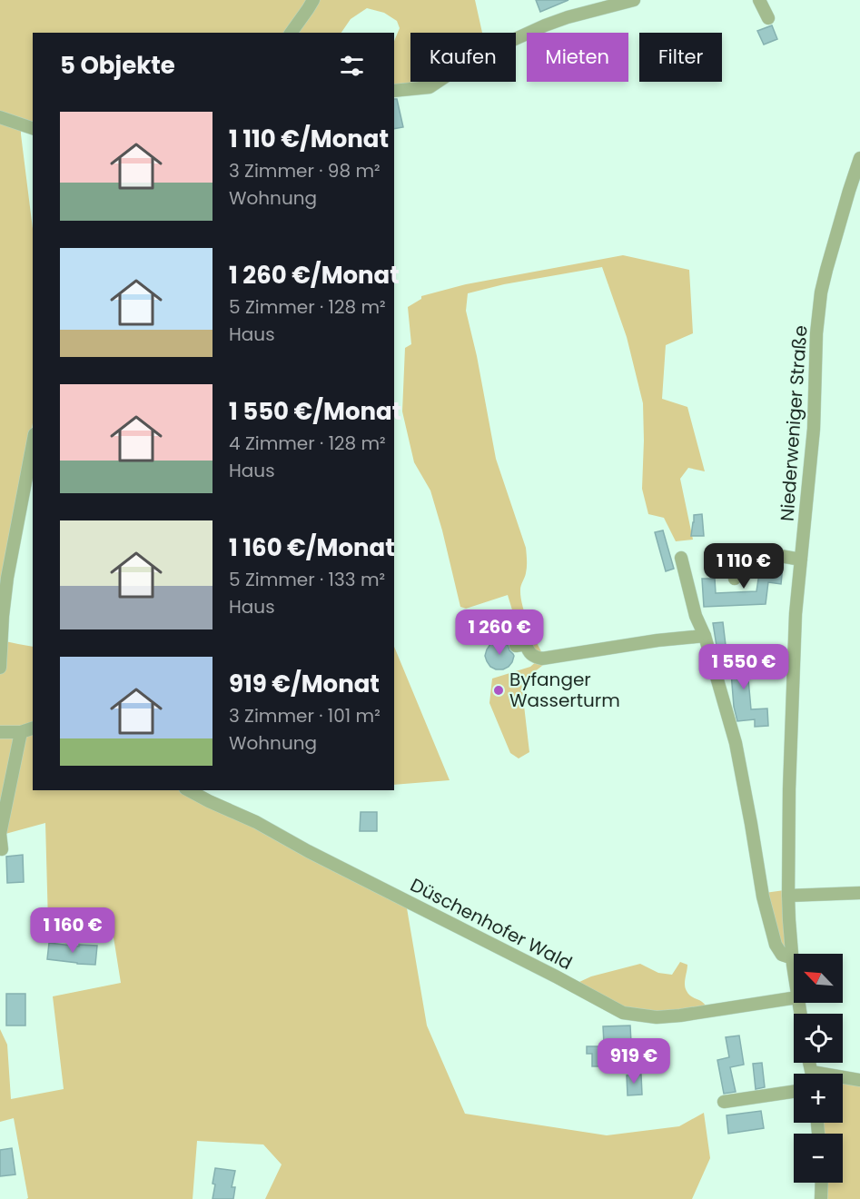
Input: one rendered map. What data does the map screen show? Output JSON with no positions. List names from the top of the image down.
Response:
{
  "streets": {
    "street": ["Niederweniger Straße", "Düschenhofer Wald"]
  },
  "places": ["Byfanger Wasserturm"],
  "north": "top left",
  "page": {
    "chip": ["Kaufen", "Mieten", "Filter"],
    "heading": "5 Objekte",
    "list": [
      {
        "name": "1 110 €/Monat",
        "note": "3 Zimmer · 98 m² · Wohnung"
      },
      {
        "name": "1 260 €/Monat",
        "note": "5 Zimmer · 128 m² · Haus"
      },
      {
        "name": "1 550 €/Monat",
        "note": "4 Zimmer · 128 m² · Haus"
      },
      {
        "name": "1 160 €/Monat",
        "note": "5 Zimmer · 133 m² · Haus"
      },
      {
        "name": "919 €/Monat",
        "note": "3 Zimmer · 101 m² · Wohnung"
      }
    ],
    "price": [
      "1 110 €",
      "1 260 €",
      "1 550 €",
      "1 160 €",
      "919 €"
    ],
    "map_buttons": ["+", "−"]
  }
}
